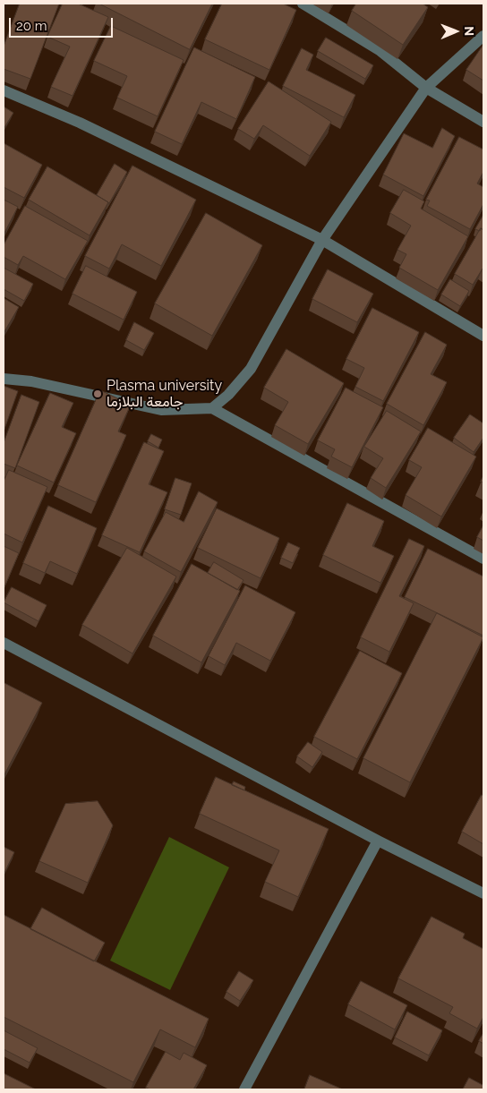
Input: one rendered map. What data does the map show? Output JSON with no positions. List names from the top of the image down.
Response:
{
  "places": ["Plasma university جامعة البلازما"],
  "scale_bar": "20 m",
  "north": "right"
}
